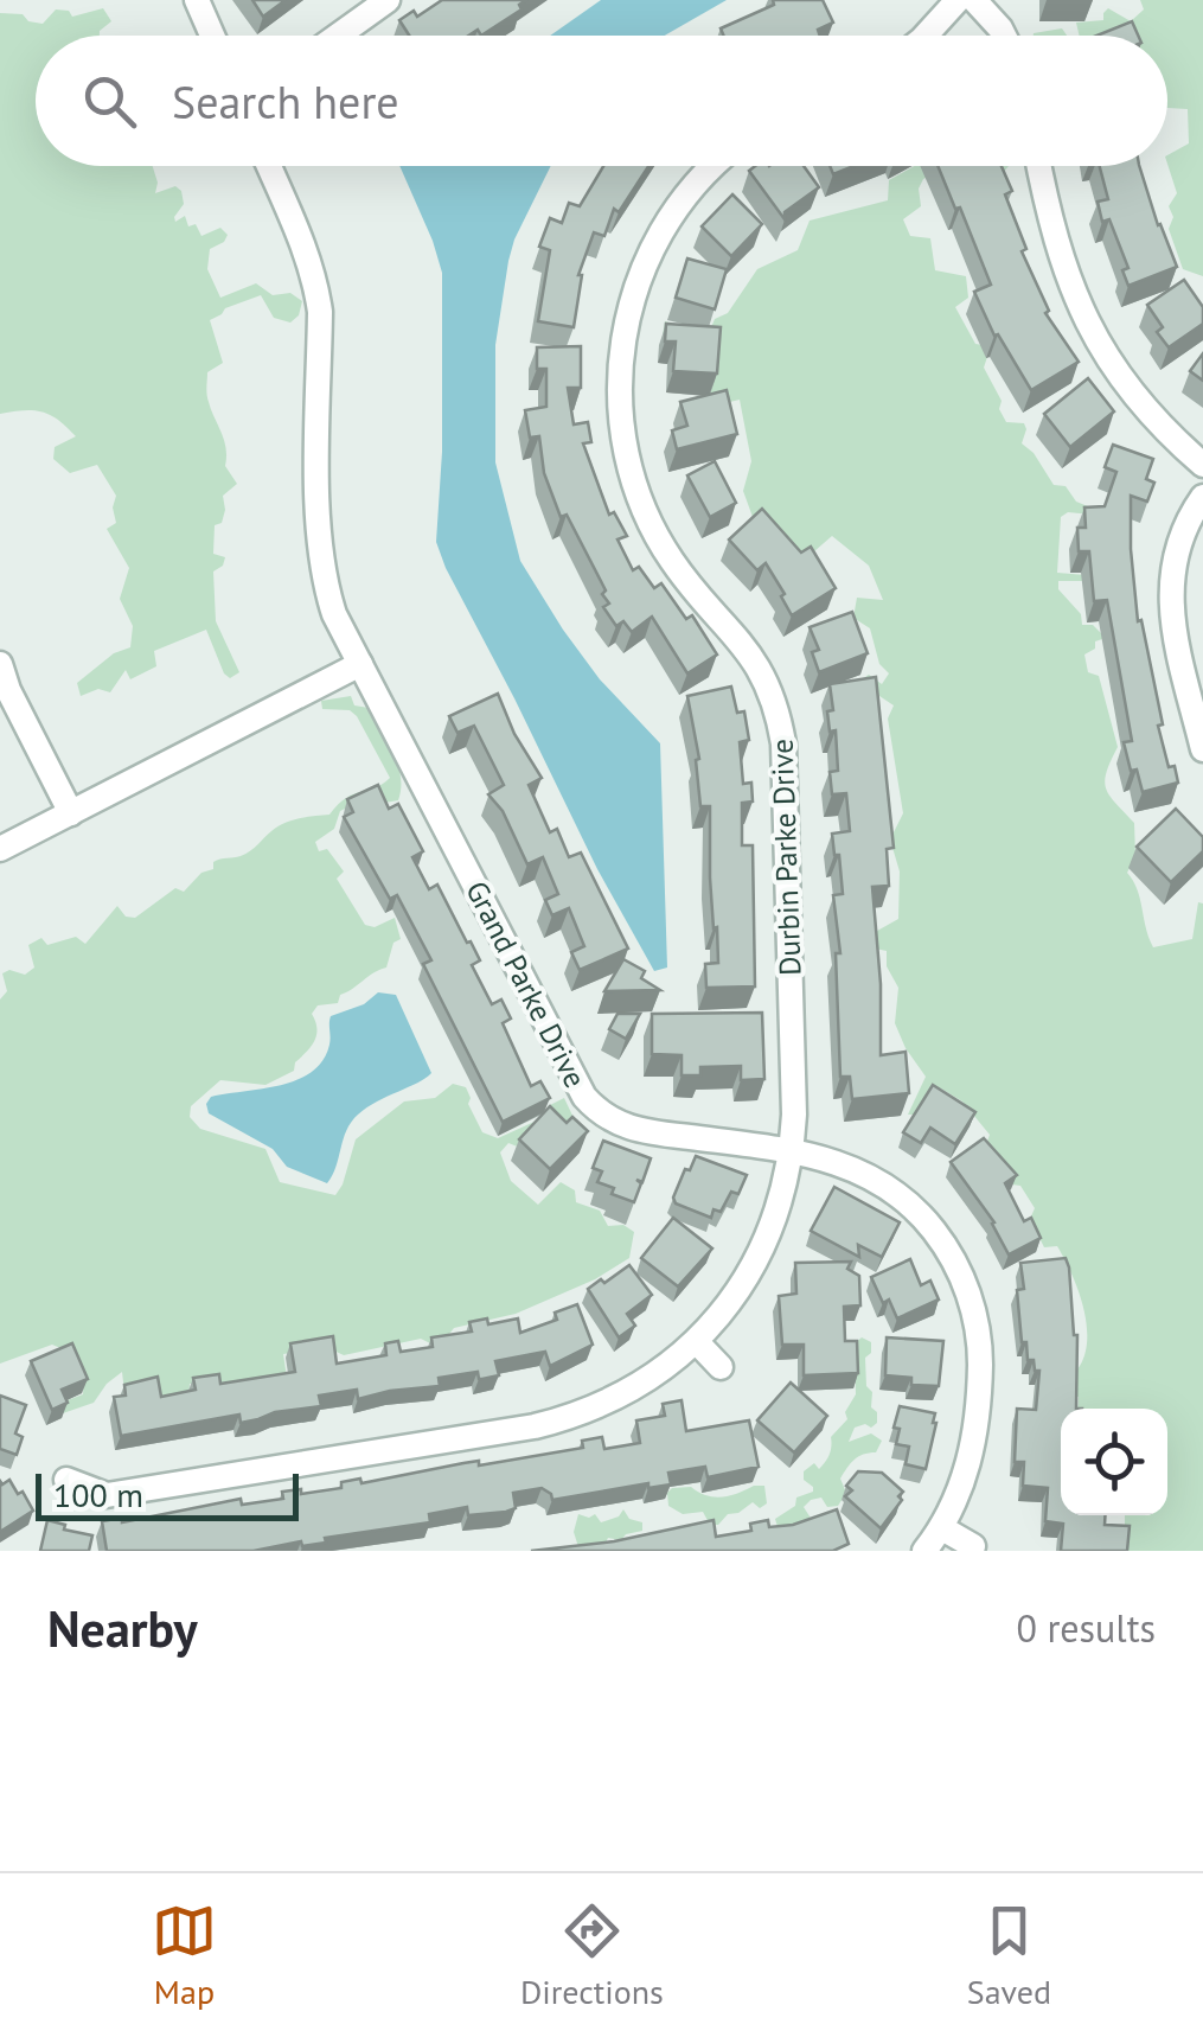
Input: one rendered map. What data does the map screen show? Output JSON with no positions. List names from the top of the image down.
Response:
{
  "streets": {
    "street": ["Durbin Parke Drive", "Grand Parke Drive"]
  },
  "crossings": [
    ["Durbin Parke Drive", "Grand Parke Drive"]
  ],
  "scale_bar": "100 m",
  "page": {
    "search": "Search here",
    "scale": "100 m",
    "heading": ["Nearby", "0 results"],
    "nav": ["Map", "Directions", "Saved"]
  }
}
